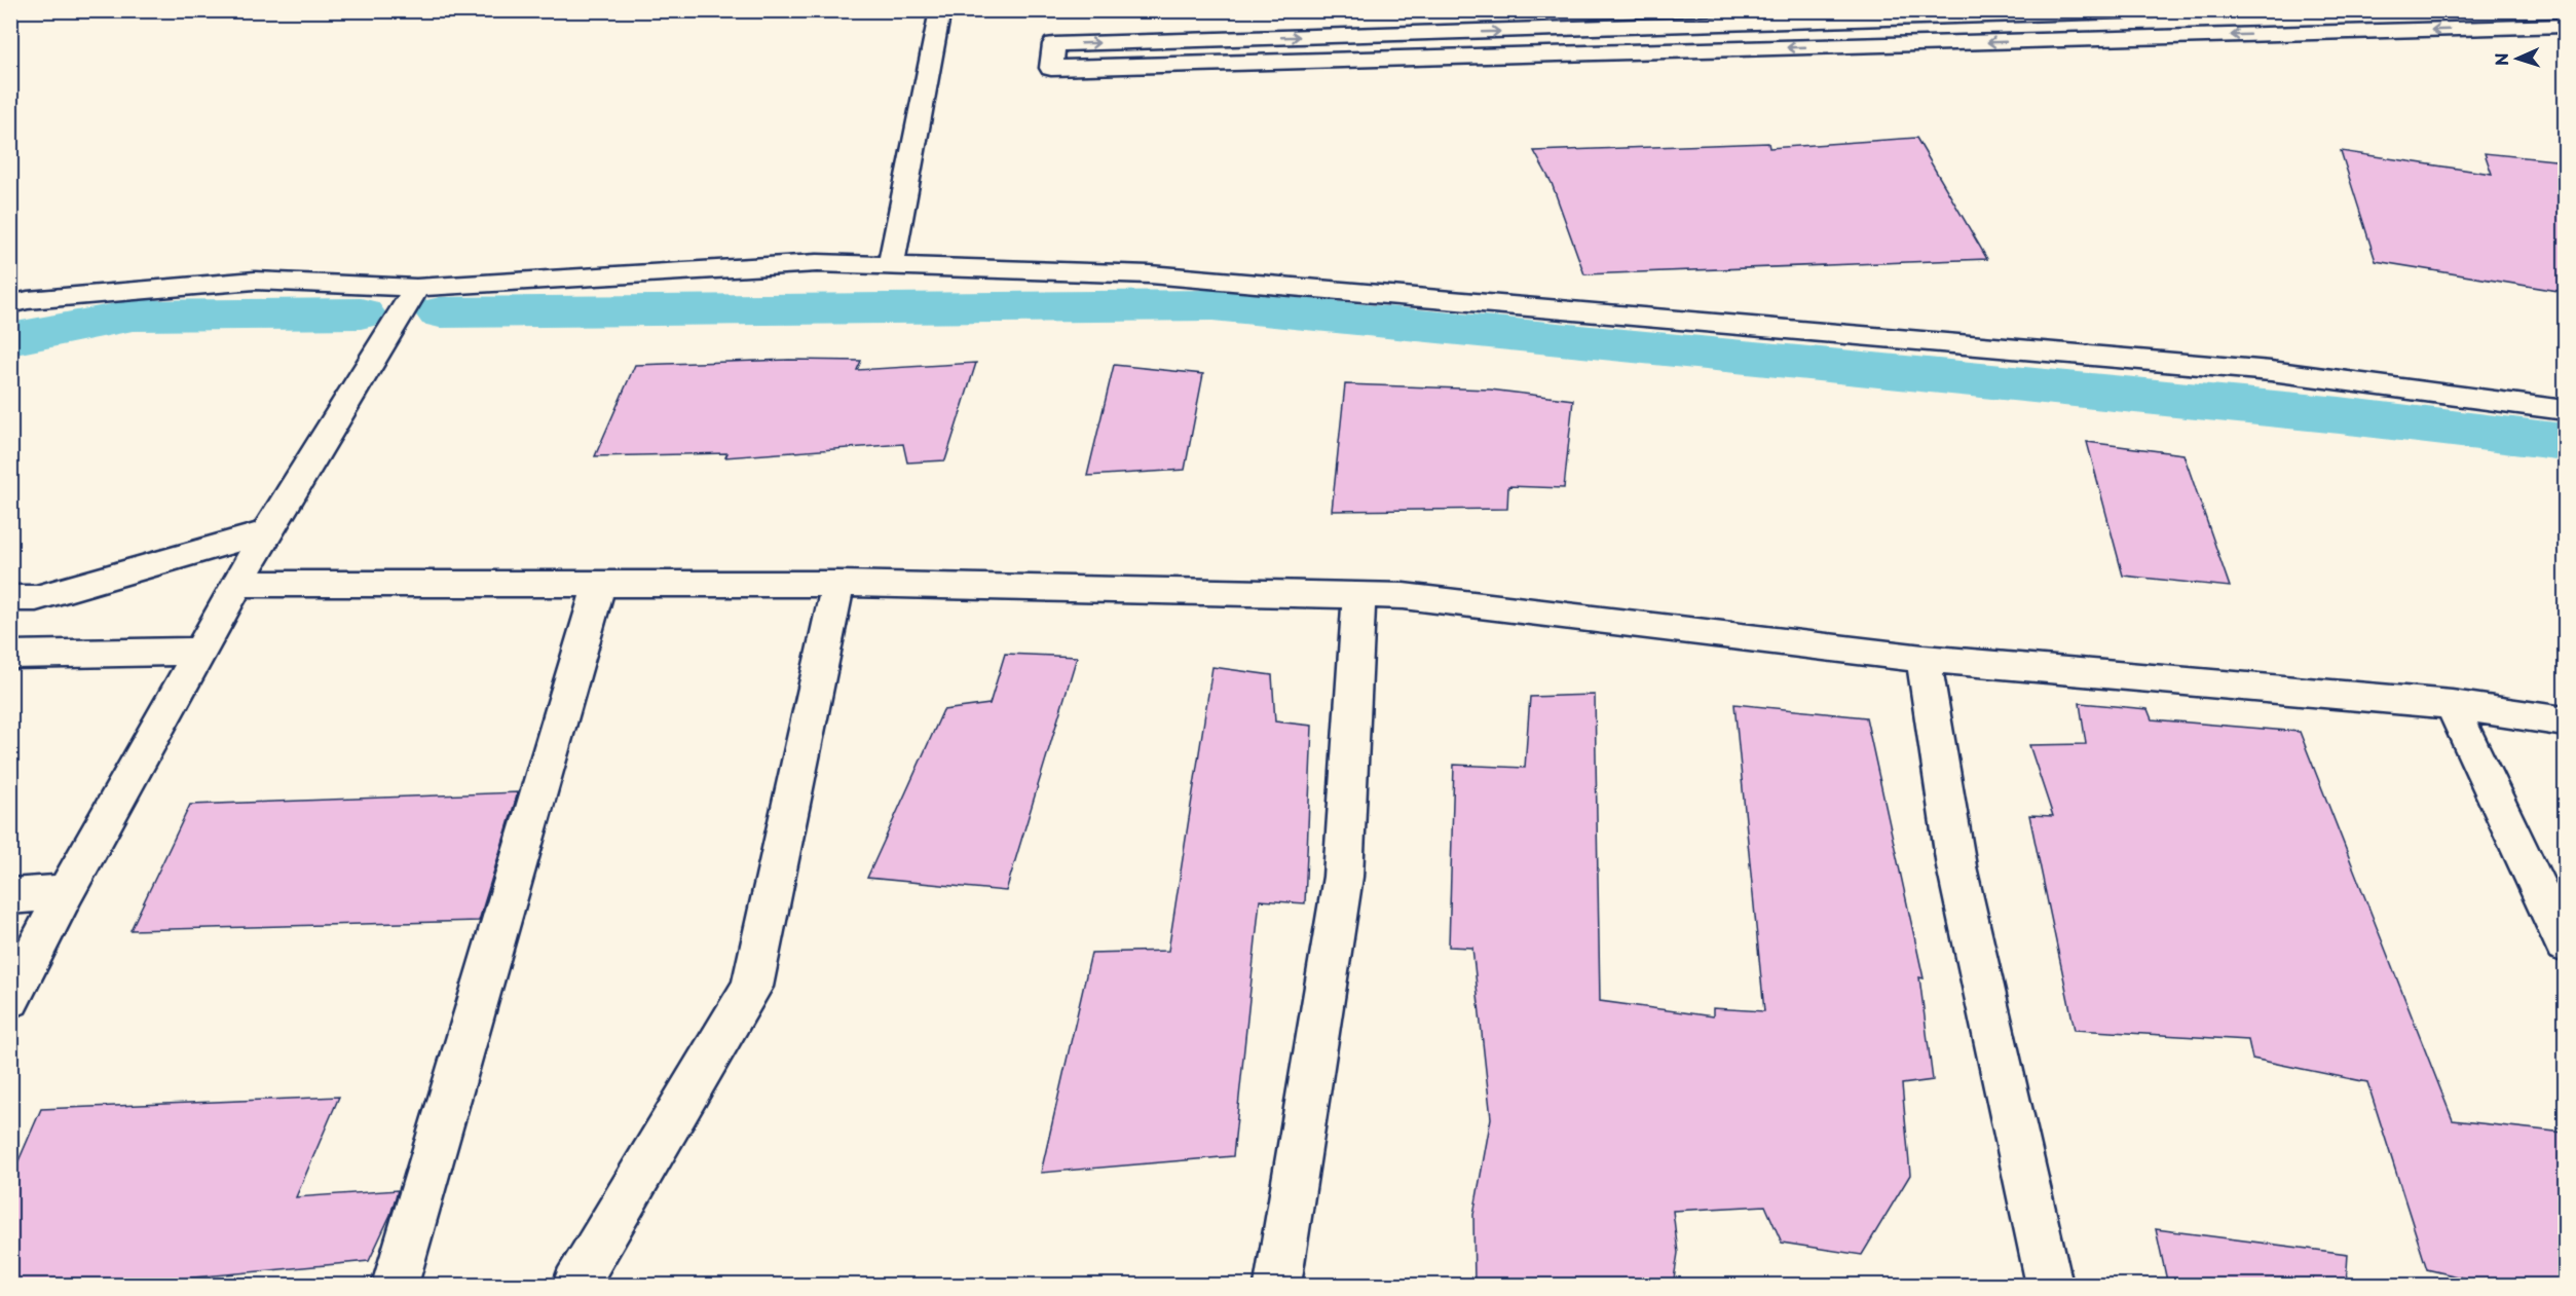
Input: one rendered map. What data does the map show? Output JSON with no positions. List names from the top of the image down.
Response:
{
  "north": "left"
}
